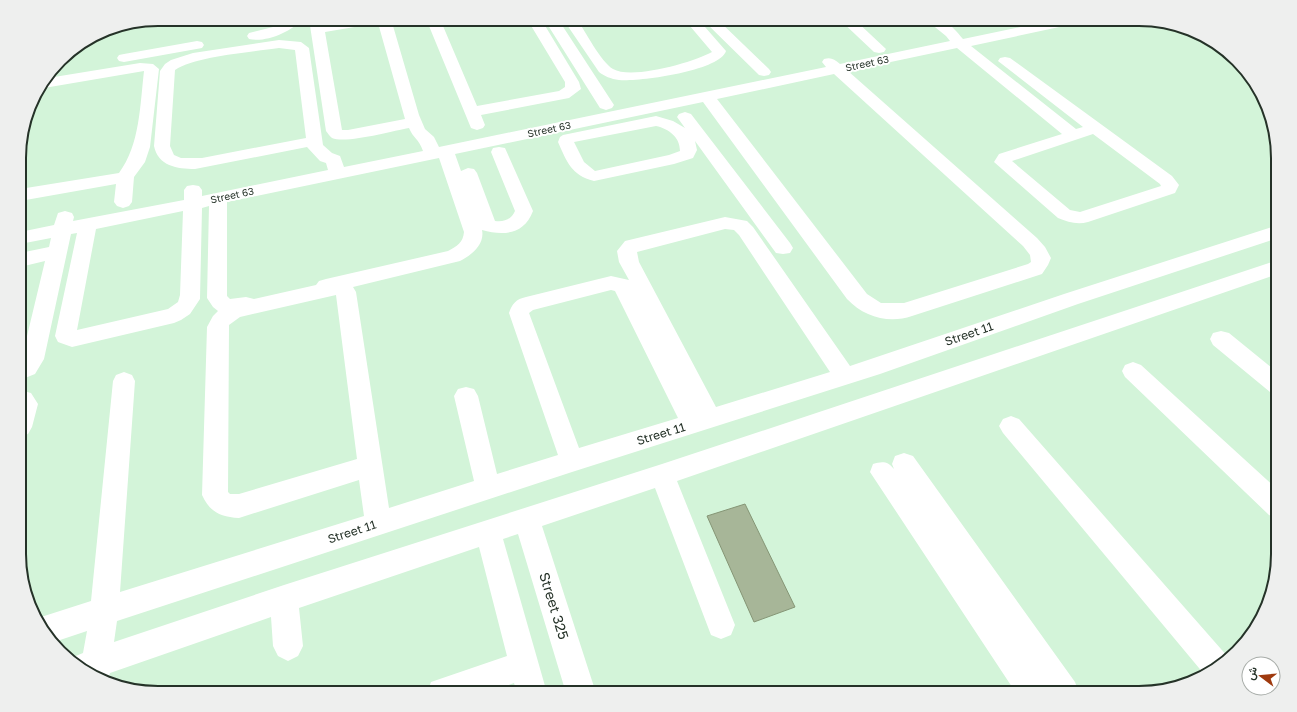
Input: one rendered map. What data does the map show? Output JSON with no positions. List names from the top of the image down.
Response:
{
  "streets": {
    "street": ["Street 63", "Street 11", "Street 325"]
  },
  "north": "left"
}
